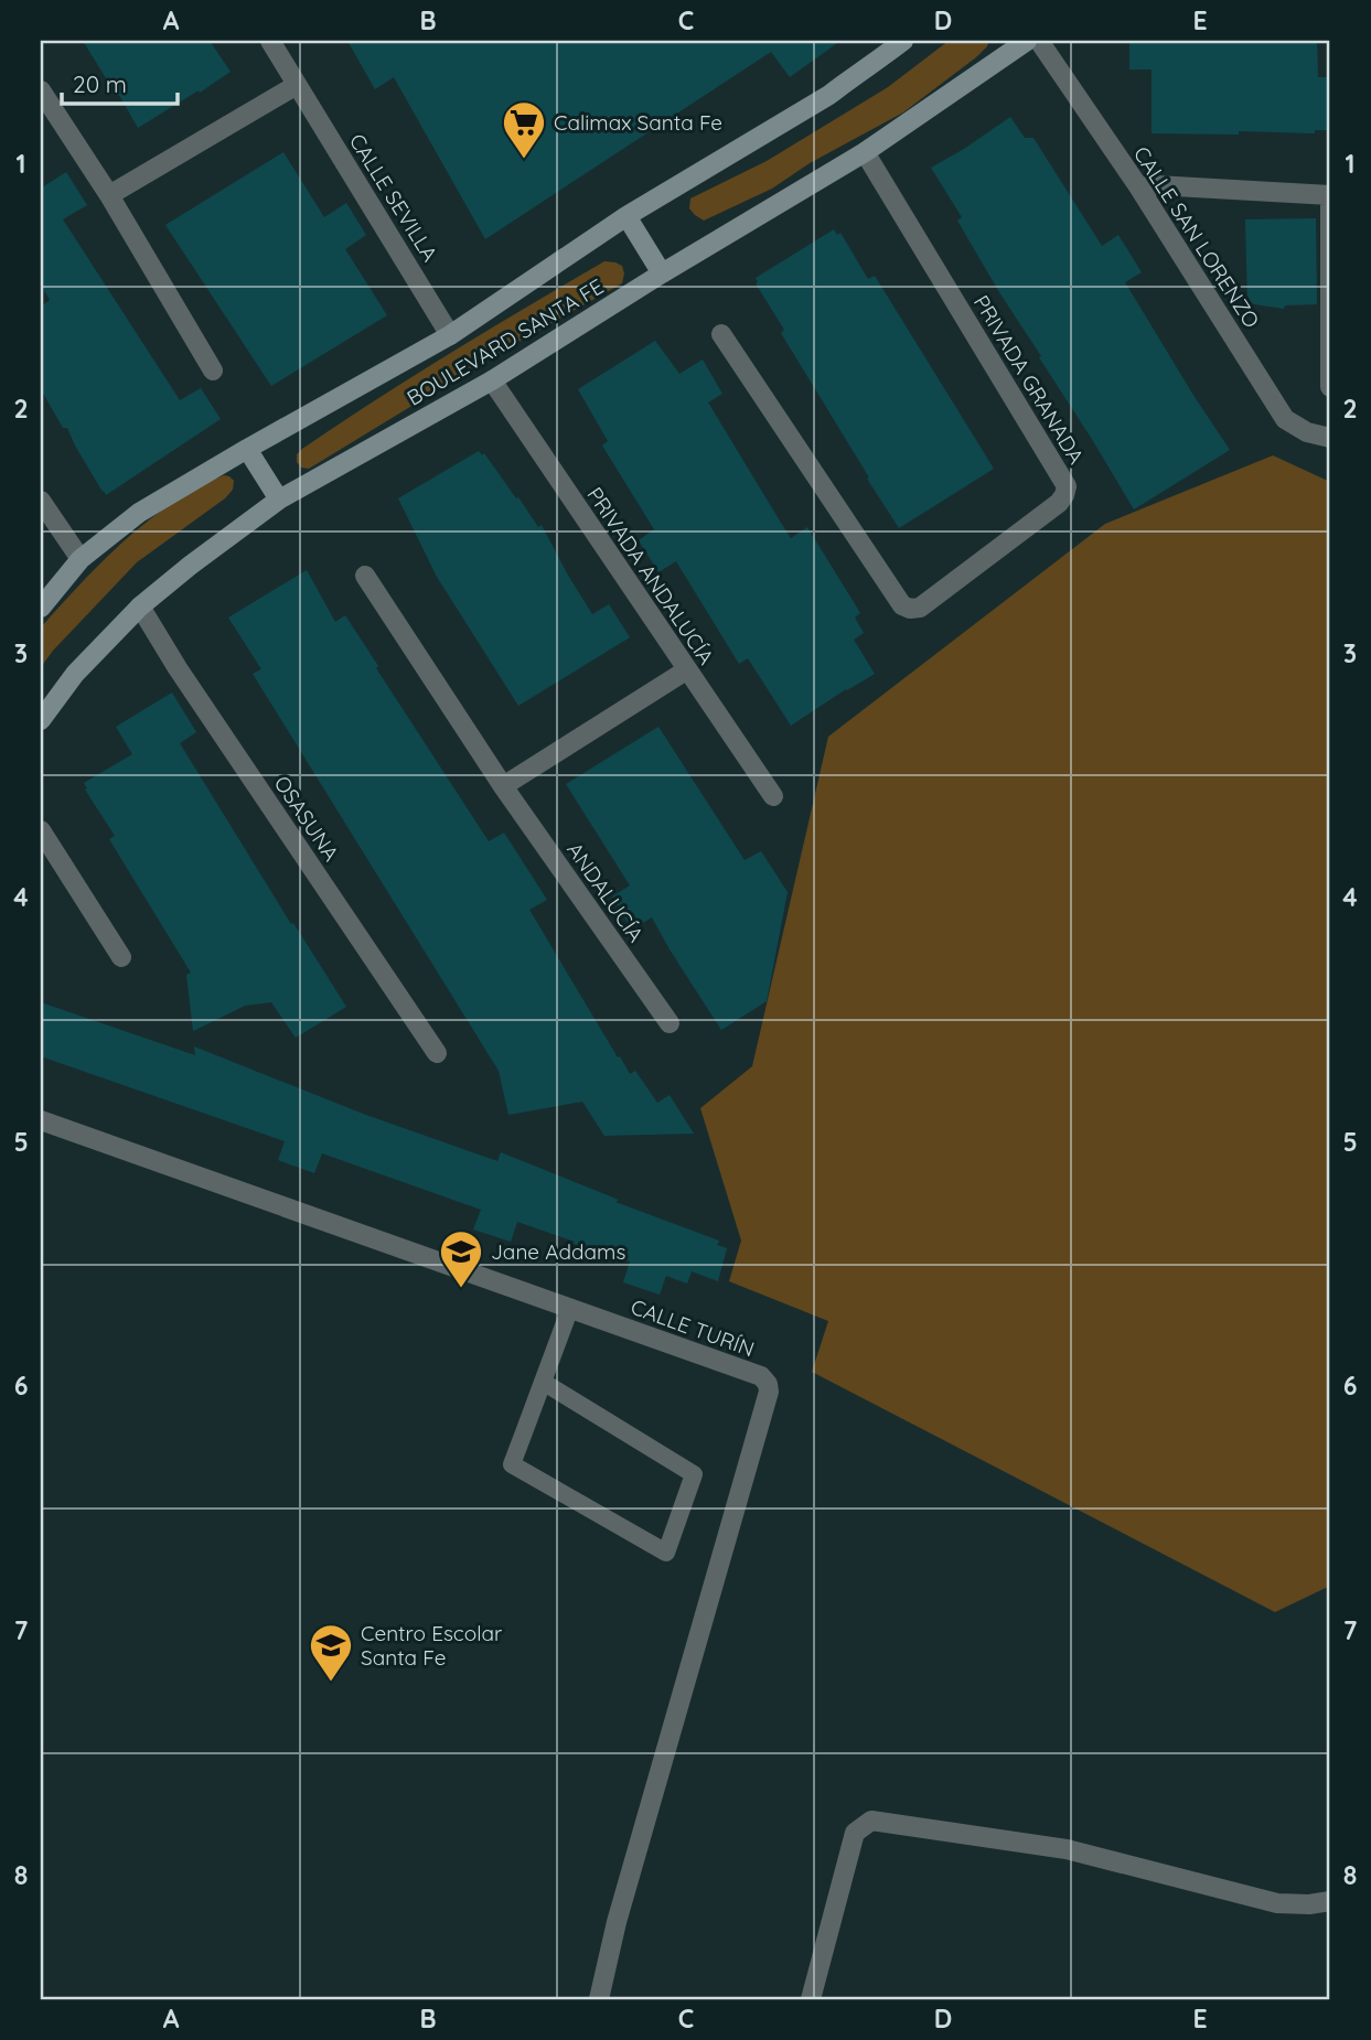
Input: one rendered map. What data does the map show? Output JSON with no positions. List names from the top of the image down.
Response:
{
  "streets": {
    "main road": ["BOULEVARD SANTA FE"],
    "street": [
      "CALLE SEVILLA",
      "CALLE SAN LORENZO",
      "PRIVADA GRANADA",
      "PRIVADA ANDALUCÍA",
      "OSASUNA",
      "ANDALUCÍA",
      "CALLE TURÍN"
    ]
  },
  "crossings": [
    ["CALLE SEVILLA", "BOULEVARD SANTA FE"],
    ["BOULEVARD SANTA FE", "PRIVADA GRANADA"],
    ["BOULEVARD SANTA FE", "PRIVADA ANDALUCÍA"],
    ["BOULEVARD SANTA FE", "OSASUNA"]
  ],
  "places": {
    "supermarket": ["Calimax Santa Fe"],
    "school or university": ["Jane Addams", "Centro Escolar Santa Fe"]
  },
  "scale_bar": "20 m",
  "grid": {
    "columns": [
      "A",
      "B",
      "C",
      "D",
      "E"
    ],
    "rows": [
      "1",
      "2",
      "3",
      "4",
      "5",
      "6",
      "7",
      "8"
    ]
  }
}
